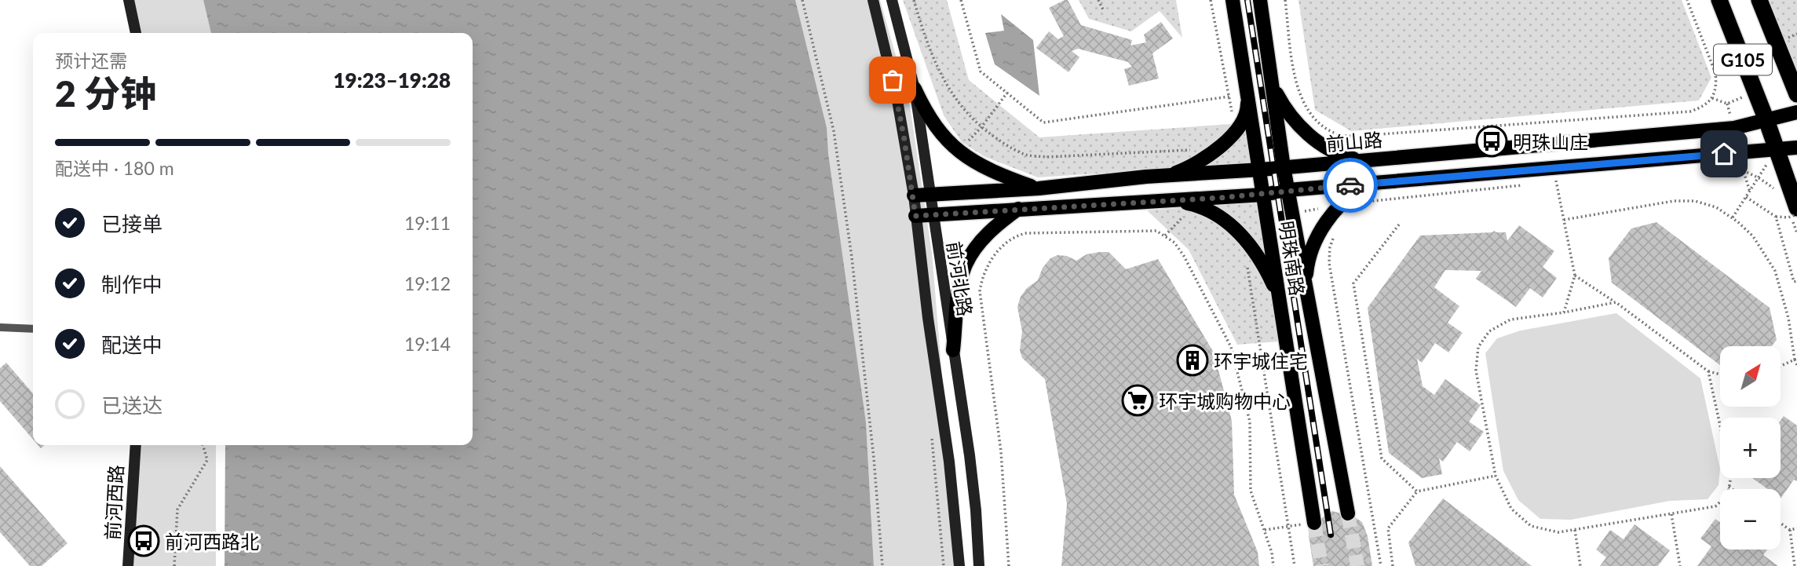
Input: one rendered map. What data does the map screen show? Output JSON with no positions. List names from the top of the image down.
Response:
{
  "streets": {
    "highway": ["G105"],
    "main road": [
      "前山路",
      "明珠南路",
      "前河北路",
      "前河西路"
    ]
  },
  "crossings": [
    ["G105", "前山路"],
    ["前山路", "明珠南路"],
    ["前山路", "前河北路"]
  ],
  "places": {
    "bus stop": ["明珠山庄", "前河西路北"],
    "building": ["环宇城住宅"],
    "supermarket": ["环宇城购物中心"]
  },
  "north": "top right",
  "page": {
    "heading": ["2 分钟", "预计还需", "19:23–19:28"],
    "bar": "配送中 · 180 m",
    "list": [
      ["已接单", "19:11"],
      ["制作中", "19:12"],
      ["配送中", "19:14"],
      "已送达"
    ],
    "map_buttons": ["+", "−"]
  }
}
